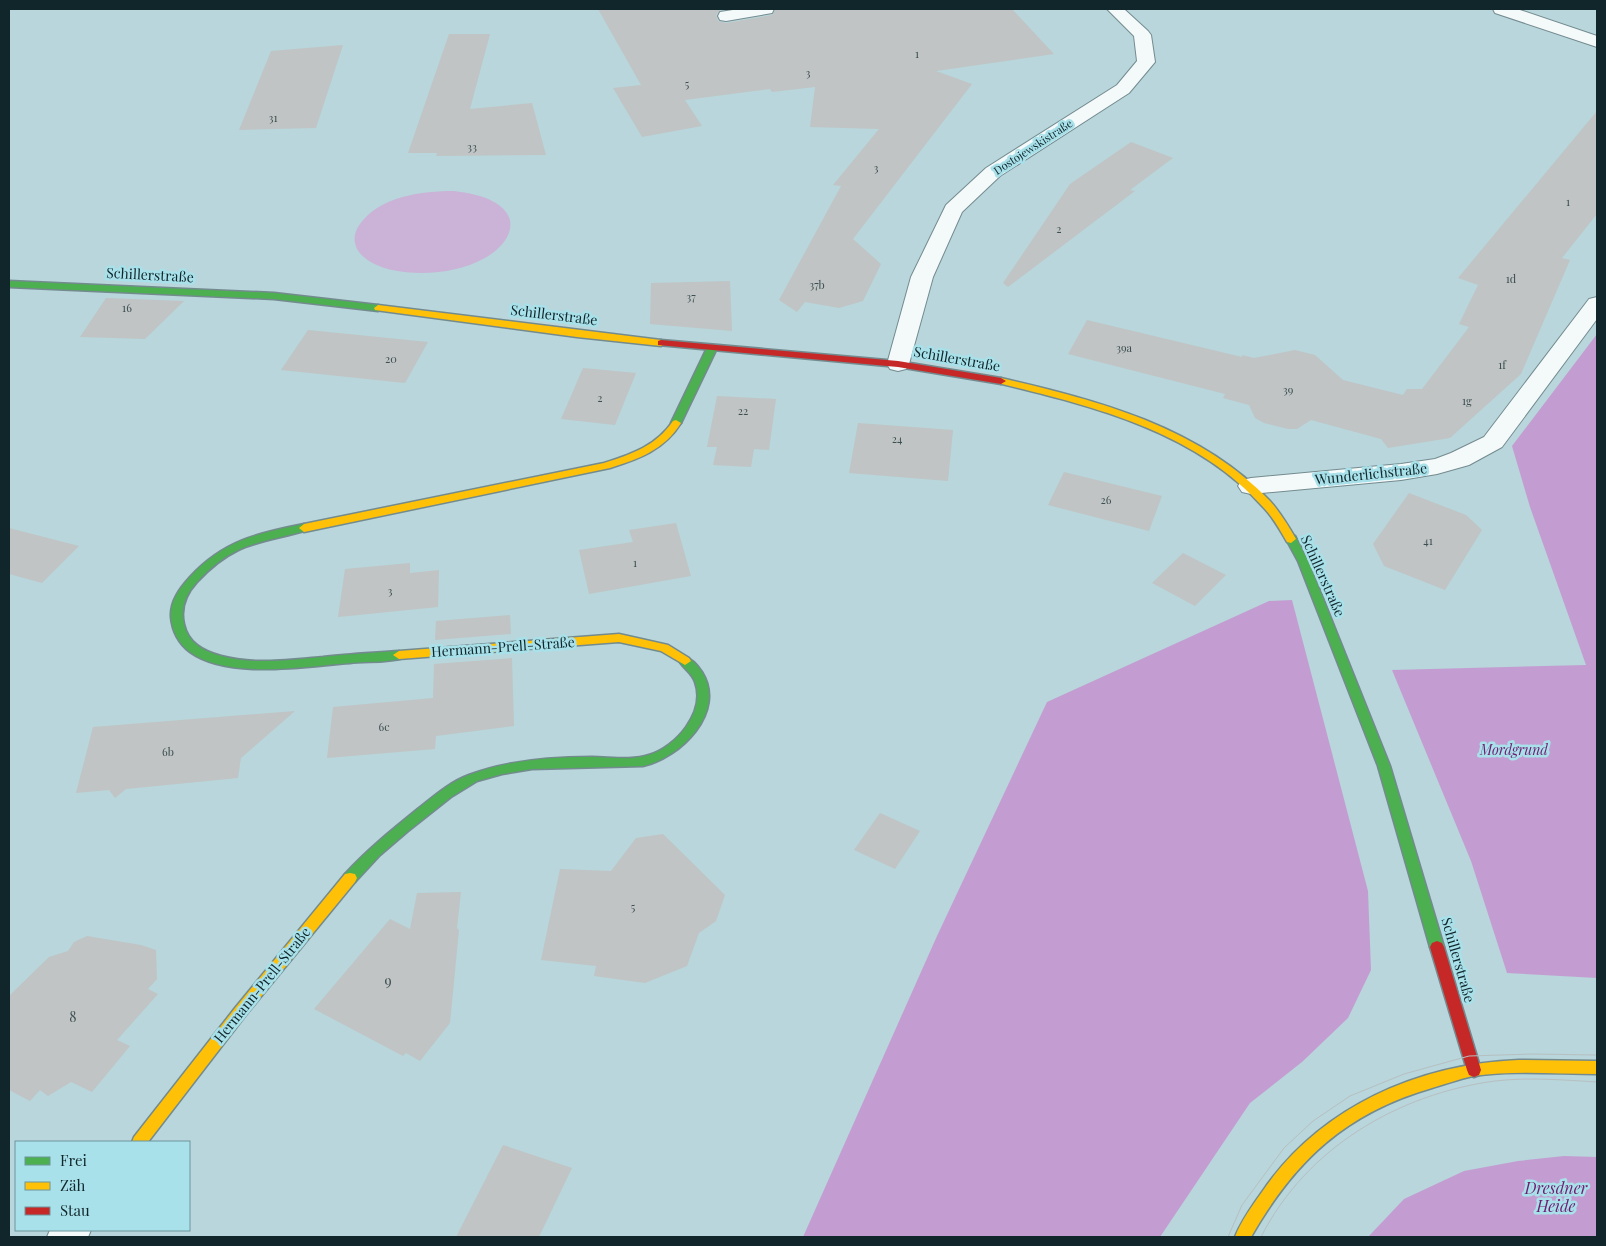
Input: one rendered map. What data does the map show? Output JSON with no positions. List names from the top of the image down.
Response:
{
  "streets": {
    "street": [
      "Dostojewskistraße",
      "Schillerstraße",
      "Wunderlichstraße",
      "Hermann-Prell-Straße"
    ]
  },
  "crossings": [
    ["Dostojewskistraße", "Schillerstraße"],
    ["Schillerstraße", "Wunderlichstraße"],
    ["Schillerstraße", "Hermann-Prell-Straße"]
  ],
  "parks": ["Mordgrund", "Dresdner Heide"],
  "house_numbers": [
    "1",
    "3",
    "5",
    "31",
    "33",
    "3",
    "1",
    "2",
    "1d",
    "37b",
    "37",
    "16",
    "39a",
    "20",
    "1f",
    "39",
    "2",
    "1g",
    "22",
    "24",
    "26",
    "41",
    "1",
    "3",
    "6c",
    "6b",
    "5",
    "9",
    "8"
  ],
  "legend": ["Frei", "Zäh", "Stau"]
}
